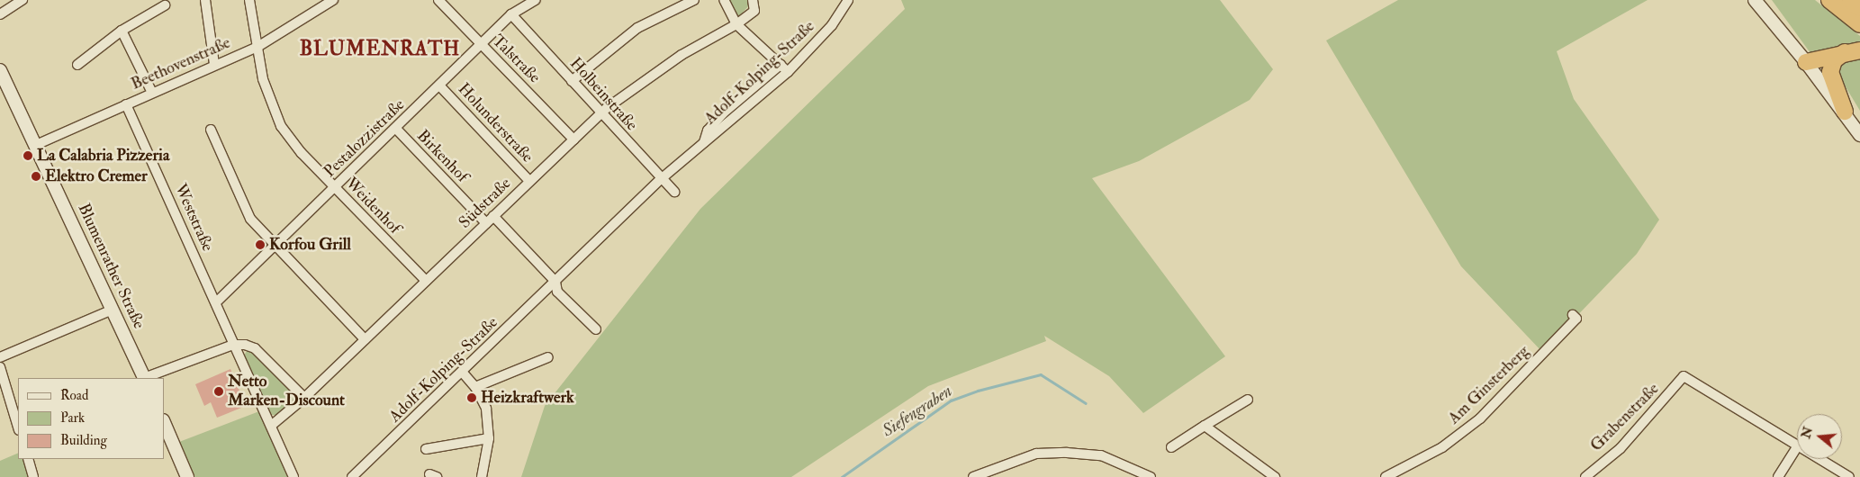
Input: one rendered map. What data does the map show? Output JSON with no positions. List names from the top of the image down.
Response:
{
  "streets": {
    "street": [
      "Talstraße",
      "Beethovenstraße",
      "Adolf-Kolping-Straße",
      "Holbeinstraße",
      "Holunderstraße",
      "Pestalozzistraße",
      "Birkenhof",
      "Südstraße",
      "Weidenhof",
      "Weststraße",
      "Blumenrather Straße",
      "Am Ginsterberg",
      "Grabenstraße"
    ]
  },
  "crossings": [
    ["Talstraße", "Pestalozzistraße"],
    ["Talstraße", "Südstraße"],
    ["Beethovenstraße", "Weidenhof"],
    ["Beethovenstraße", "Weststraße"],
    ["Beethovenstraße", "Blumenrather Straße"],
    ["Adolf-Kolping-Straße", "Holbeinstraße"],
    ["Holbeinstraße", "Pestalozzistraße"],
    ["Holbeinstraße", "Südstraße"],
    ["Holunderstraße", "Pestalozzistraße"],
    ["Holunderstraße", "Südstraße"],
    ["Pestalozzistraße", "Birkenhof"],
    ["Pestalozzistraße", "Weidenhof"],
    ["Pestalozzistraße", "Weststraße"],
    ["Birkenhof", "Südstraße"],
    ["Südstraße", "Weidenhof"],
    ["Südstraße", "Weststraße"]
  ],
  "districts": ["BLUMENRATH"],
  "water": ["Siefengraben"],
  "places": [
    "La Calabria Pizzeria",
    "Elektro Cremer",
    "Korfou Grill",
    "Netto Marken-Discount",
    "Heizkraftwerk"
  ],
  "legend": ["Road", "Park", "Building"],
  "north": "left"
}
